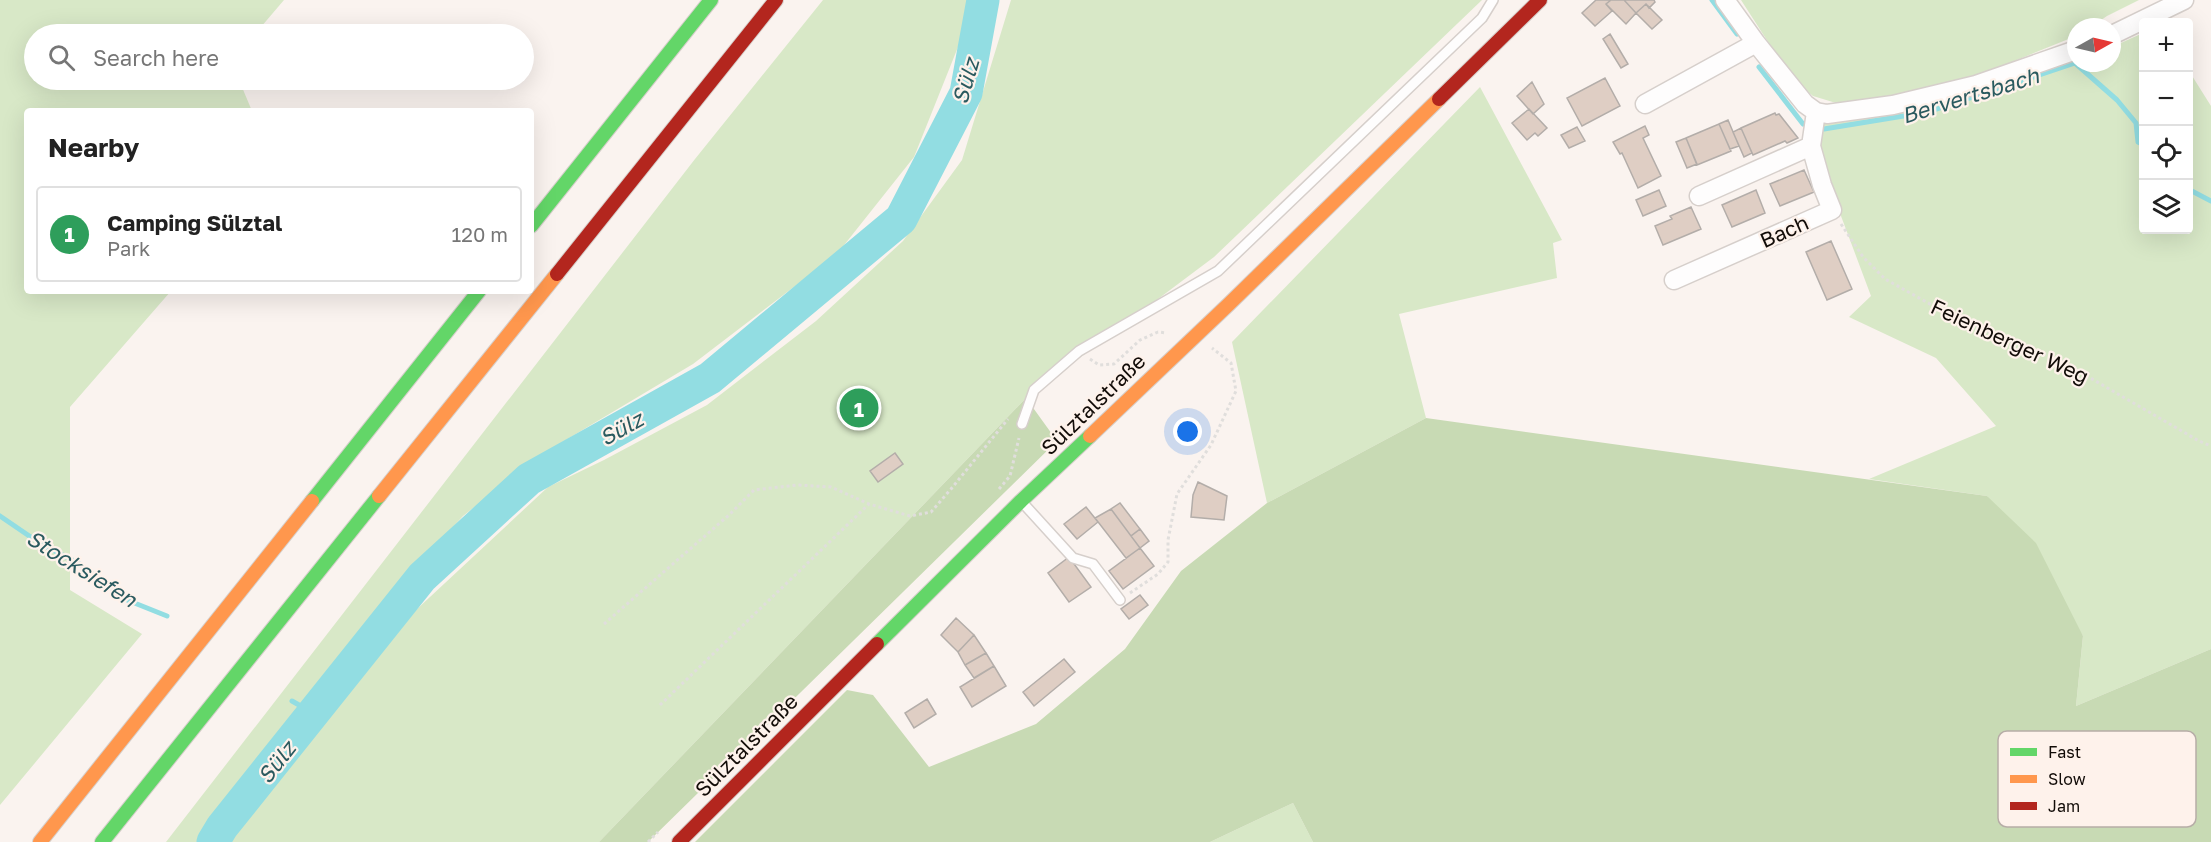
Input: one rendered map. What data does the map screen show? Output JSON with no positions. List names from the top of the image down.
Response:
{
  "streets": {
    "main road": ["Sülztalstraße"],
    "street": ["Bach"],
    "path": ["Feienberger Weg"]
  },
  "crossings": [
    ["Bach", "Feienberger Weg"]
  ],
  "water": ["Sülz", "Bervertsbach", "Stocksiefen"],
  "legend": ["Fast", "Slow", "Jam"],
  "north": "right",
  "page": {
    "map_buttons": ["+", "−"],
    "search": "Search here",
    "heading": "Nearby",
    "list": [
      {
        "mark": "1",
        "name": "Camping Sülztal",
        "note": "Park",
        "value": "120 m"
      }
    ],
    "pins": "1"
  }
}
